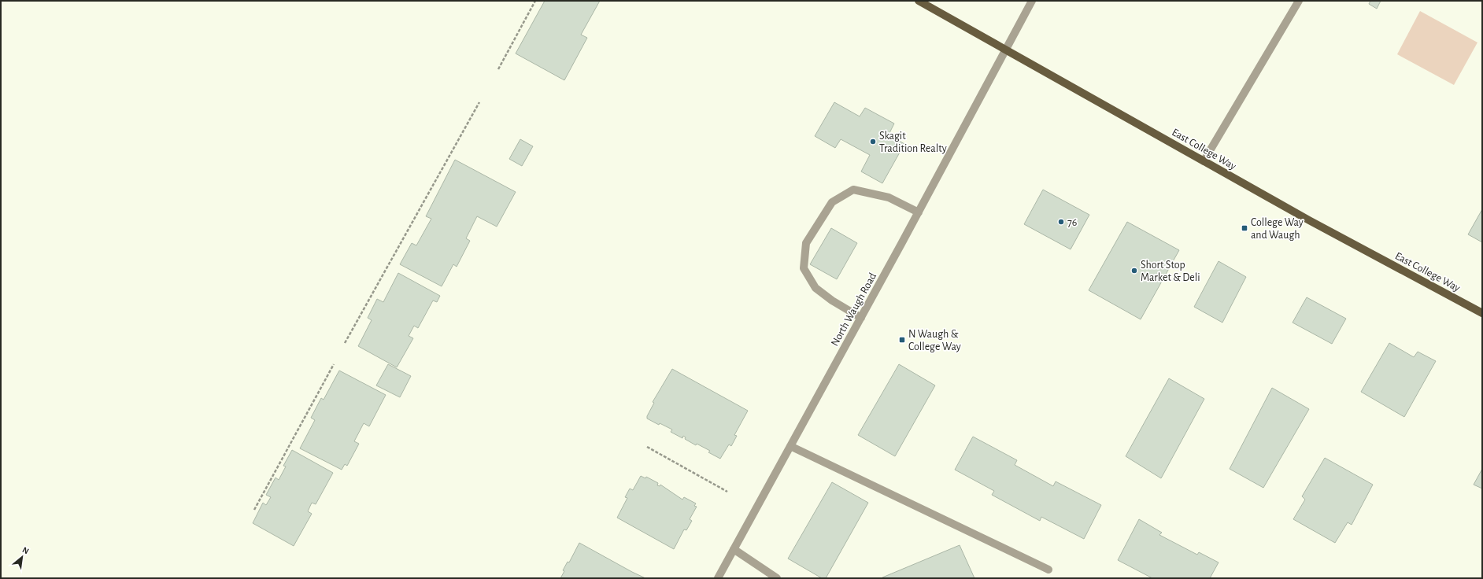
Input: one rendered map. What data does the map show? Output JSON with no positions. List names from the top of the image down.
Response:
{
  "streets": {
    "main road": ["East College Way"],
    "street": ["North Waugh Road"]
  },
  "crossings": [
    ["East College Way", "North Waugh Road"]
  ],
  "places": {
    "other": ["Skagit Tradition Realty", "76", "Short Stop Market & Deli"],
    "transit": ["College Way and Waugh", "N Waugh & College Way"]
  },
  "north": "top right"
}
